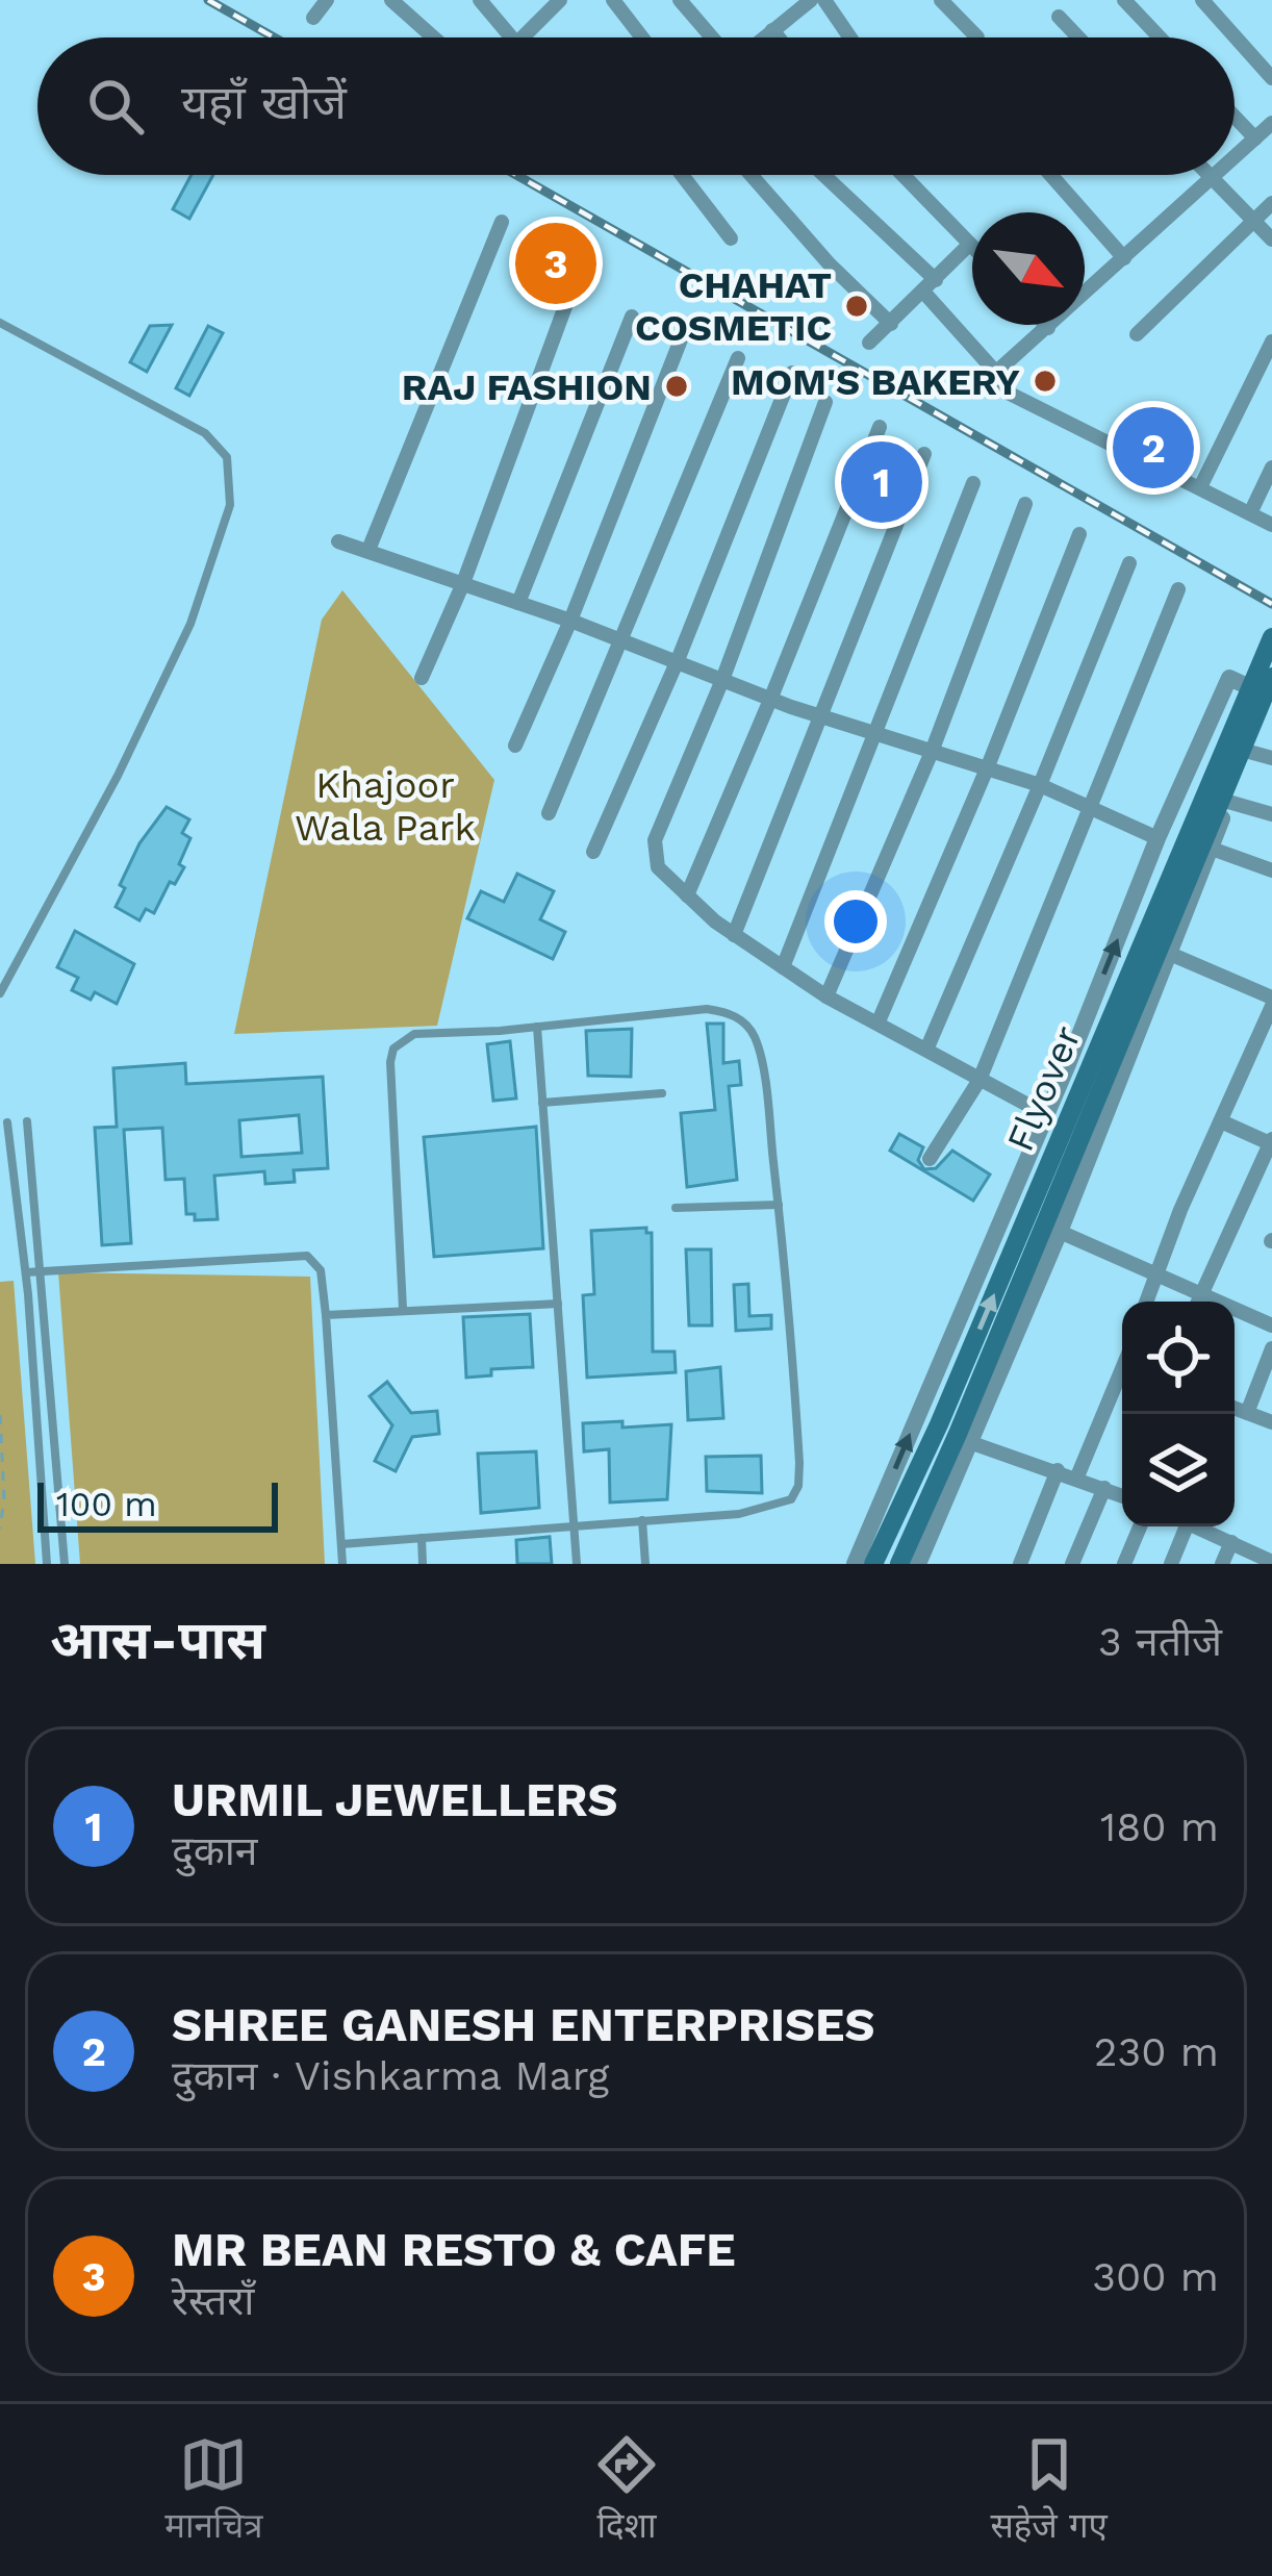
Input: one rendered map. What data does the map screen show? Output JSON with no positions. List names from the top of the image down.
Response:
{
  "streets": {
    "main road": ["Flyover"]
  },
  "parks": ["Khajoor Wala Park"],
  "places": ["CHAHAT COSMETIC", "MOM'S BAKERY", "RAJ FASHION"],
  "scale_bar": "100 m",
  "north": "bottom right",
  "page": {
    "search": "यहाँ खोजें",
    "pins": ["3", "2", "1"],
    "scale": "100 m",
    "heading": ["आस-पास", "3 नतीजे"],
    "list": [
      {
        "mark": "1",
        "name": "URMIL JEWELLERS",
        "note": "दुकान",
        "value": "180 m"
      },
      {
        "mark": "2",
        "name": "SHREE GANESH ENTERPRISES",
        "note": "दुकान · Vishkarma Marg",
        "value": "230 m"
      },
      {
        "mark": "3",
        "name": "MR BEAN RESTO & CAFE",
        "note": "रेस्तराँ",
        "value": "300 m"
      }
    ],
    "nav": ["मानचित्र", "दिशा", "सहेजे गए"]
  }
}
